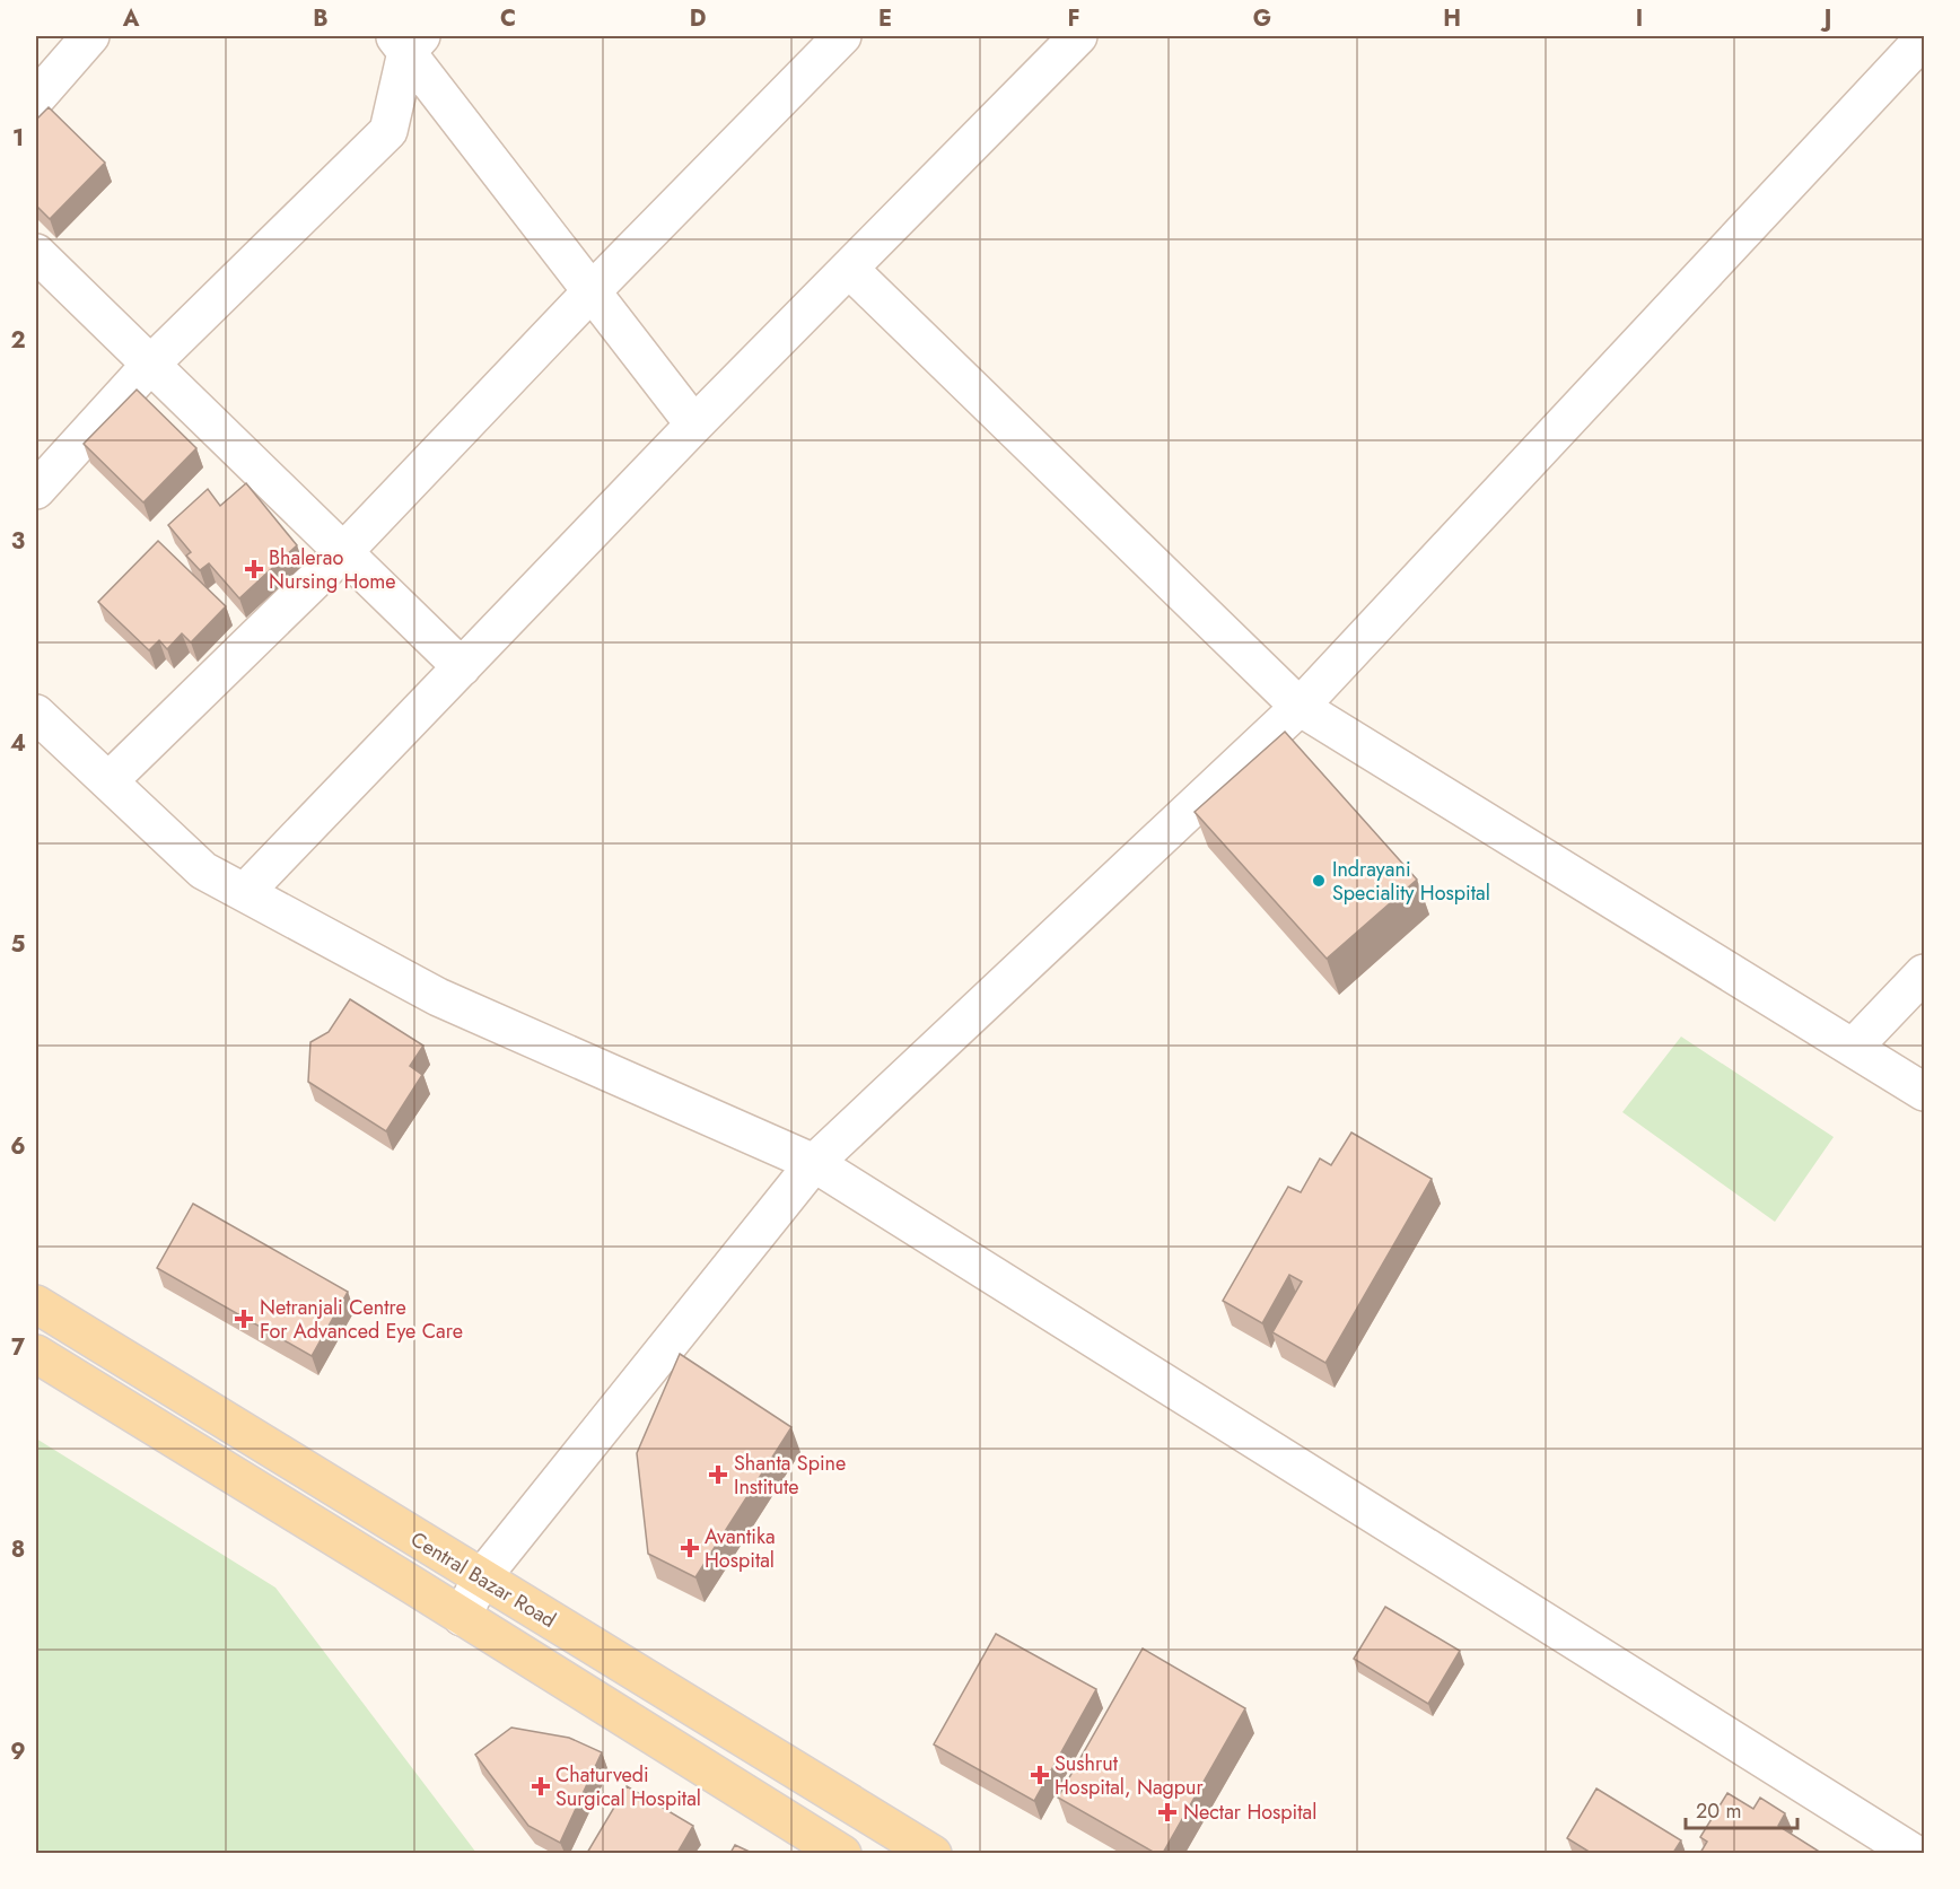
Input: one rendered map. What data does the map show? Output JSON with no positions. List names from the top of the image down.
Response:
{
  "streets": {
    "main road": ["Central Bazar Road"]
  },
  "places": {
    "health": [
      "Bhalerao Nursing Home",
      "Netranjali Centre For Advanced Eye Care",
      "Shanta Spine Institute",
      "Avantika Hospital",
      "Sushrut Hospital, Nagpur",
      "Chaturvedi Surgical Hospital",
      "Nectar Hospital"
    ],
    "other": ["Indrayani Speciality Hospital"]
  },
  "scale_bar": "20 m",
  "grid": {
    "columns": [
      "A",
      "B",
      "C",
      "D",
      "E",
      "F",
      "G",
      "H",
      "I",
      "J"
    ],
    "rows": [
      "1",
      "2",
      "3",
      "4",
      "5",
      "6",
      "7",
      "8",
      "9"
    ]
  }
}
